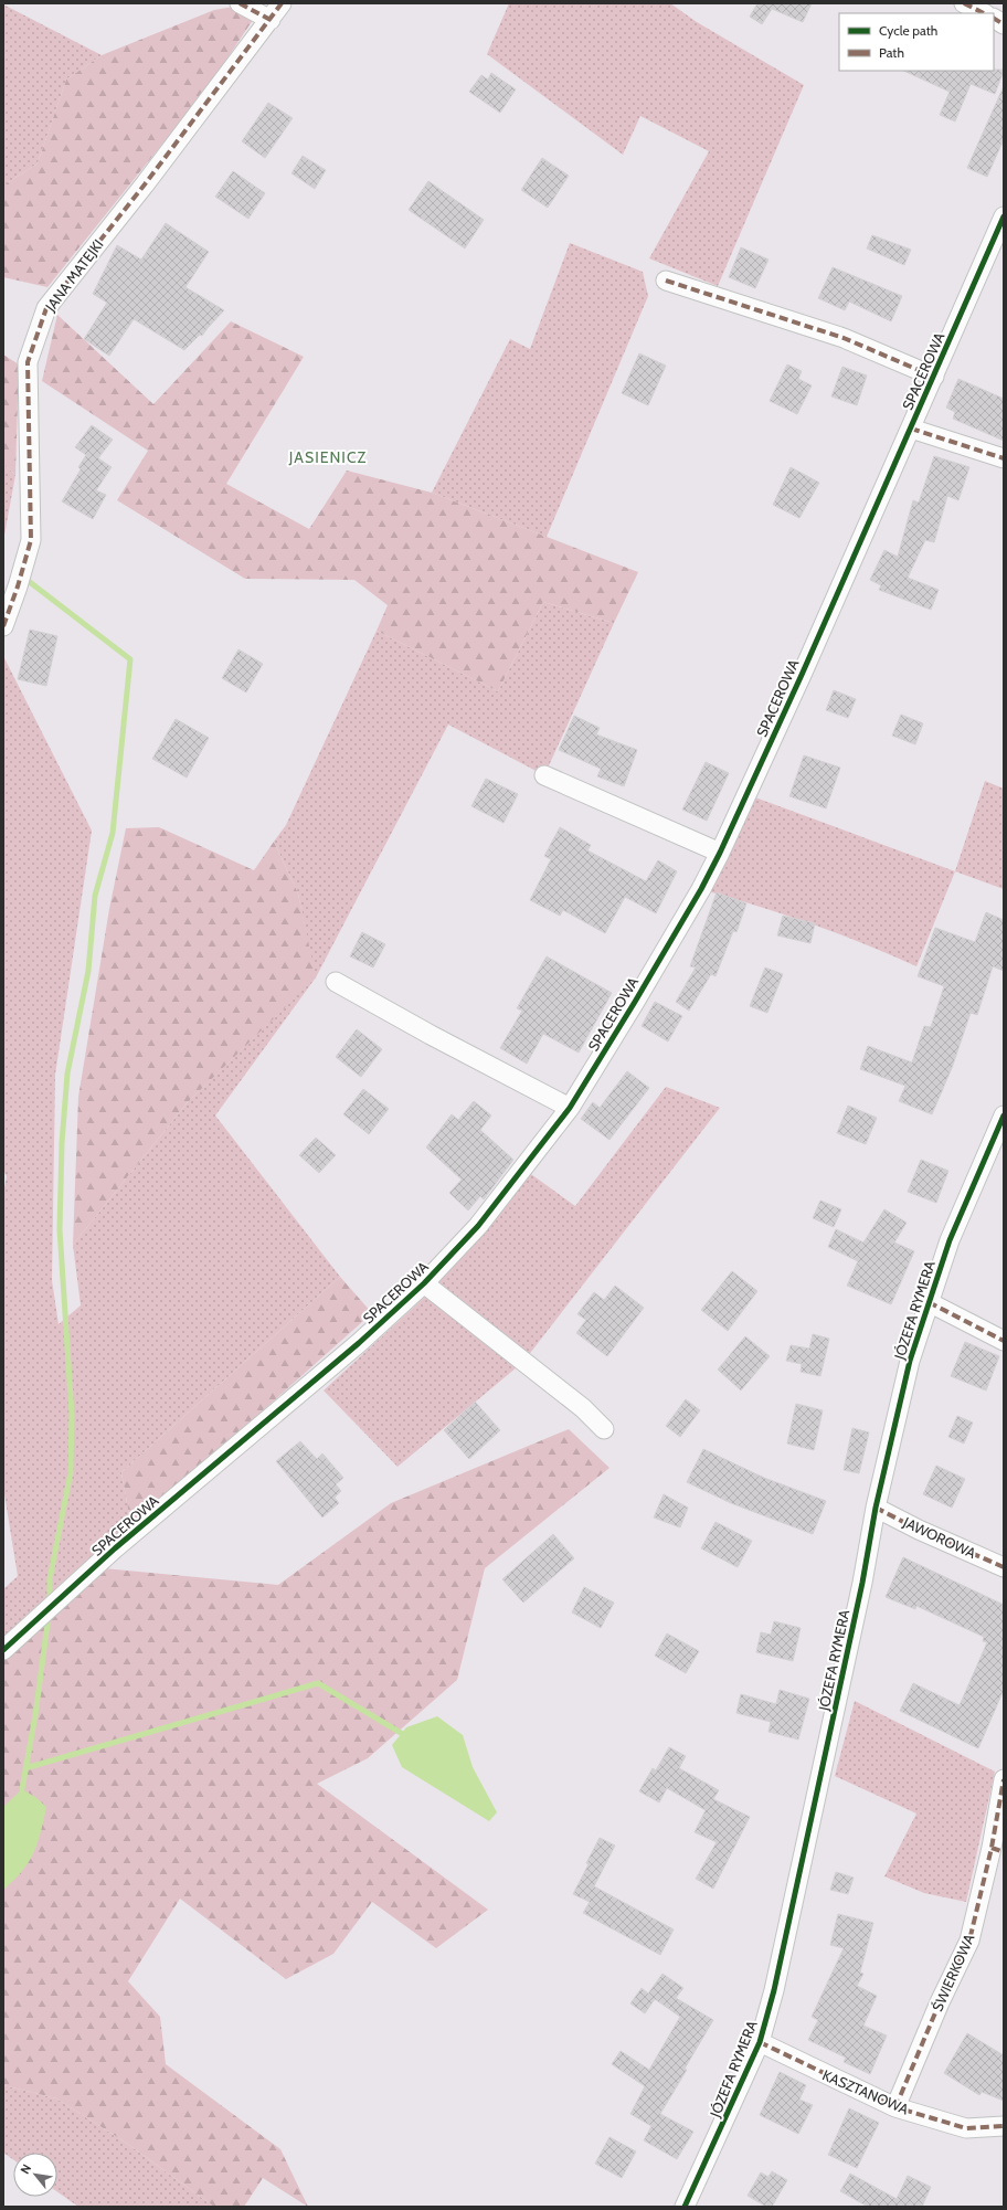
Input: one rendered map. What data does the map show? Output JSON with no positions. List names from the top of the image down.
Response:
{
  "streets": {
    "street": [
      "JANA MATEJKI",
      "SPACEROWA",
      "JÓZEFA RYMERA",
      "JAWOROWA",
      "ŚWIERKOWA",
      "KASZTANOWA"
    ]
  },
  "crossings": [
    ["JÓZEFA RYMERA", "JAWOROWA"],
    ["JÓZEFA RYMERA", "KASZTANOWA"],
    ["ŚWIERKOWA", "KASZTANOWA"]
  ],
  "districts": ["JASIENICZ"],
  "legend": ["Cycle path", "Path"],
  "north": "top left"
}
